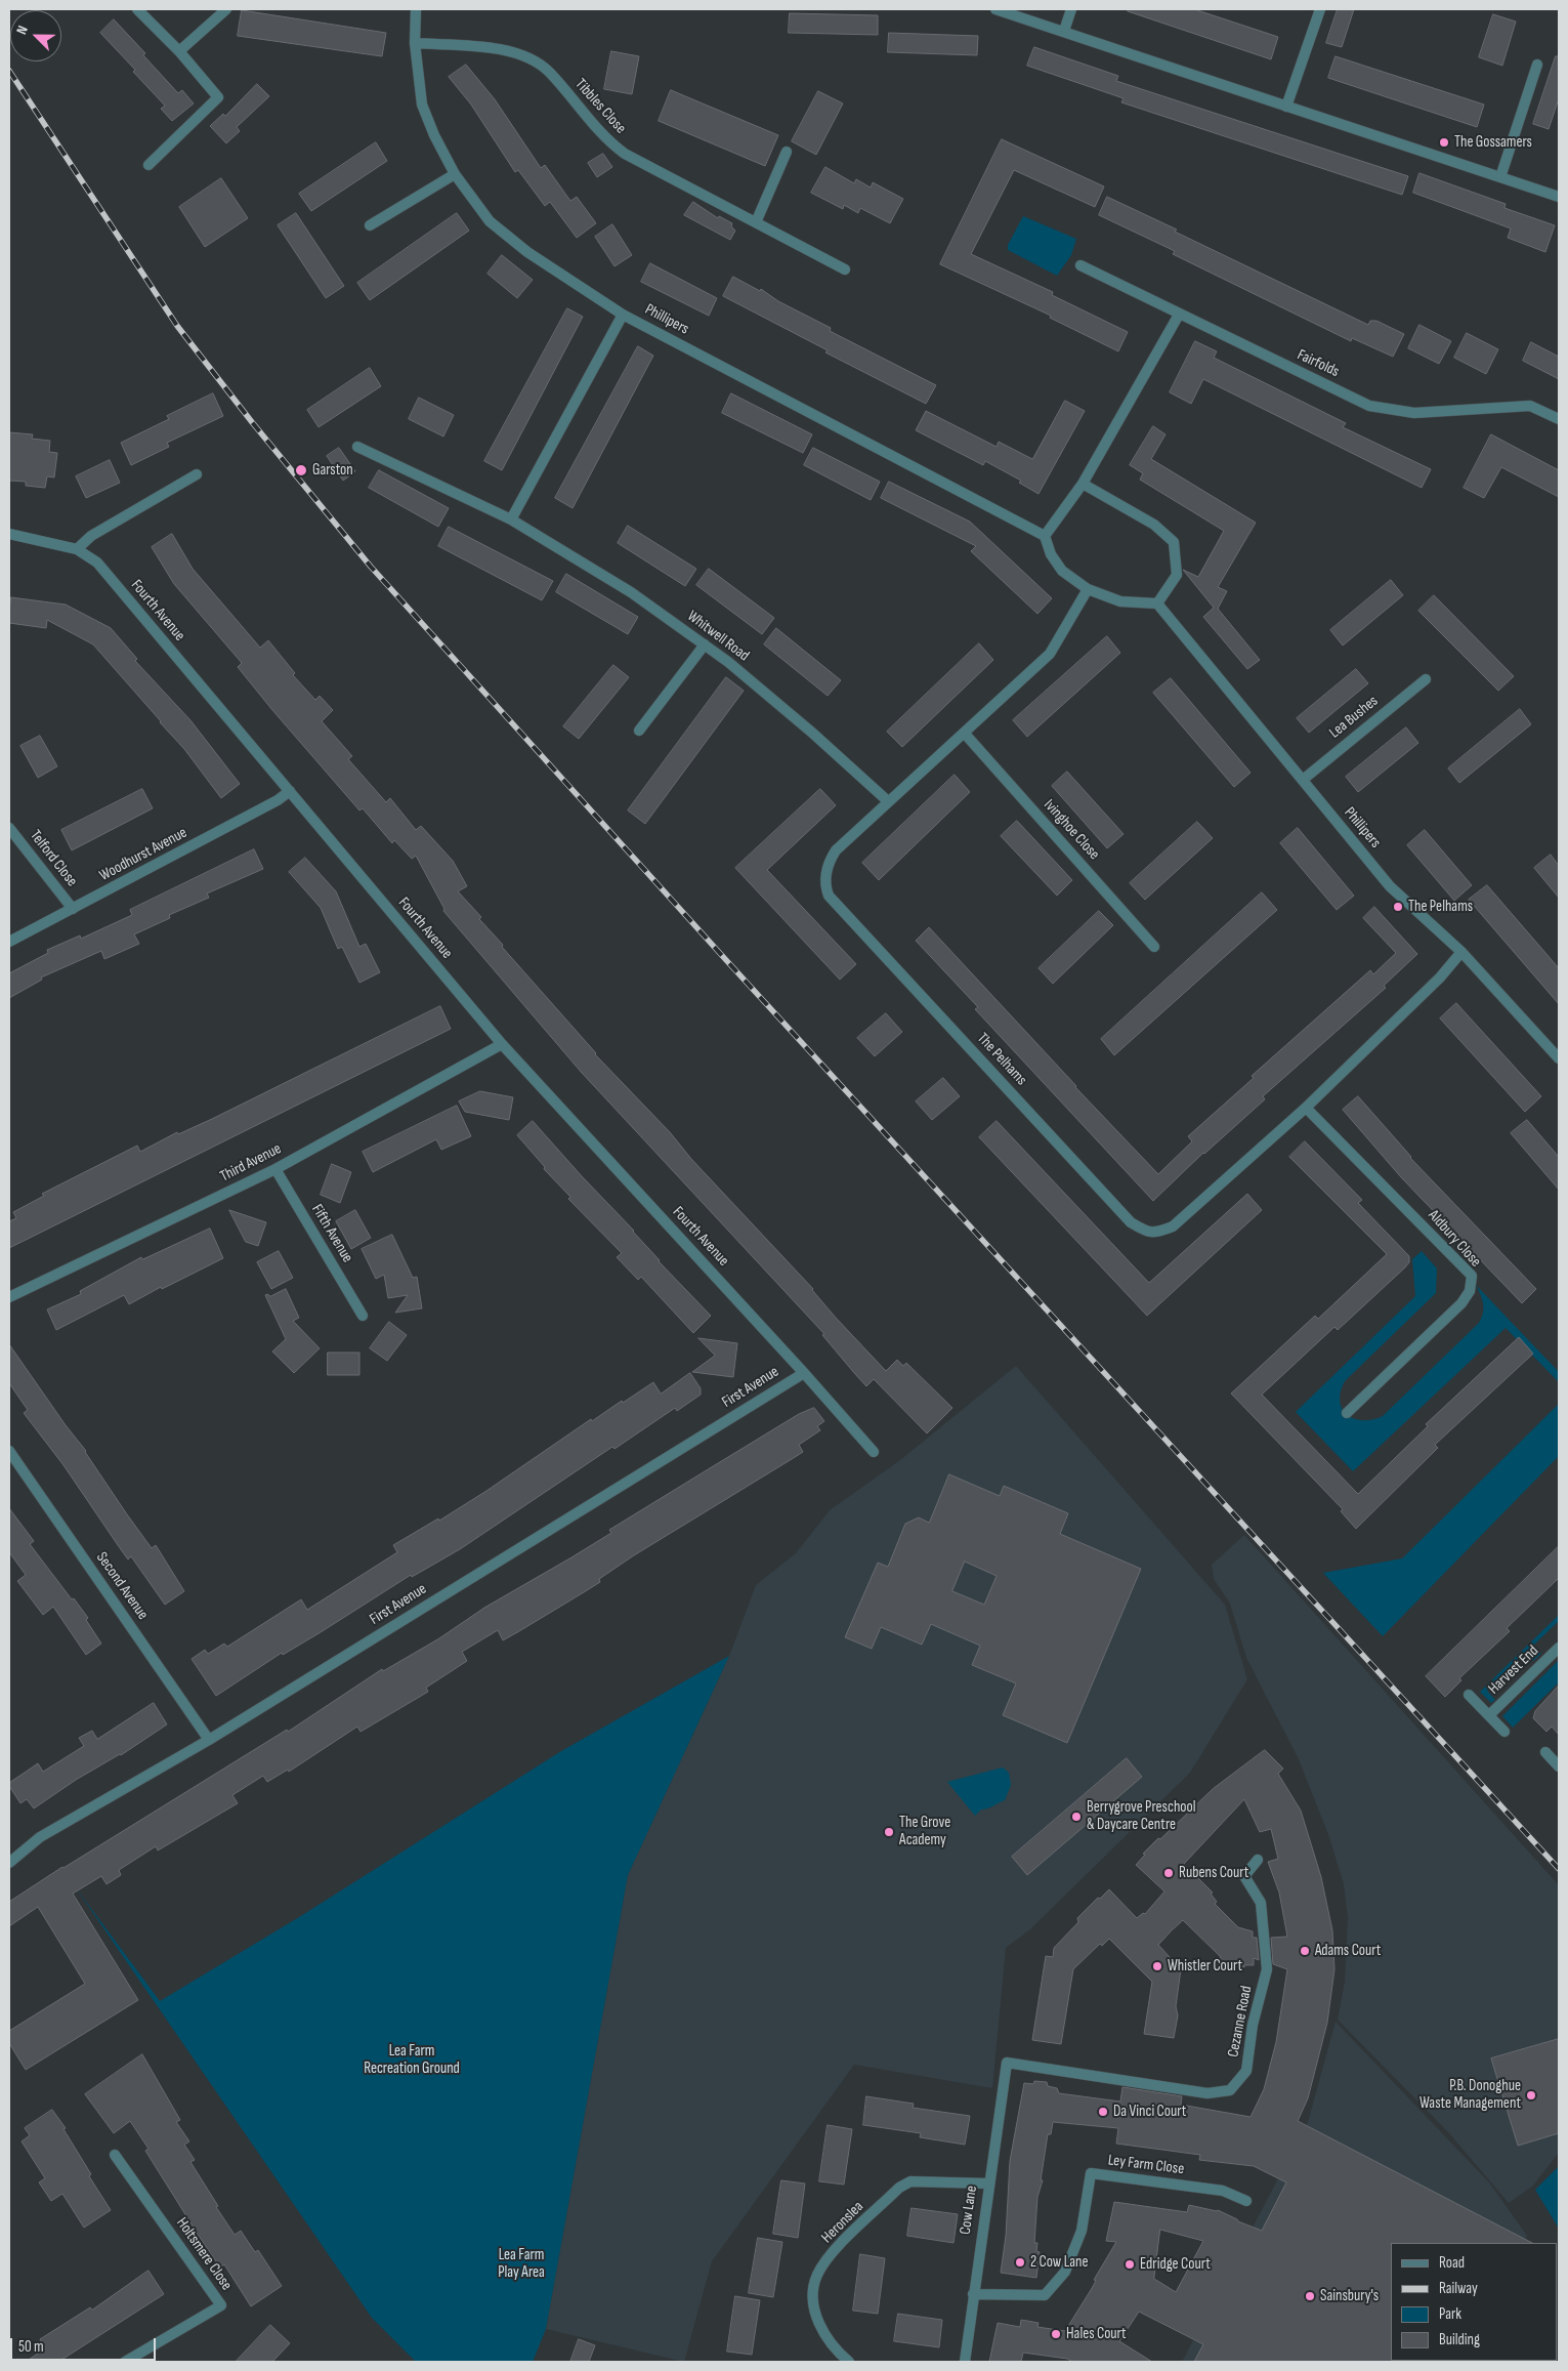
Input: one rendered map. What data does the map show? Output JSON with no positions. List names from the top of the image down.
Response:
{
  "streets": {
    "street": [
      "Tibbles Close",
      "Phillipers",
      "Fairfolds",
      "Fourth Avenue",
      "Whitwell Road",
      "Lea Bushes",
      "Ivinghoe Close",
      "Woodhurst Avenue",
      "Telford Close",
      "The Pelhams",
      "Third Avenue",
      "Fifth Avenue",
      "Aldbury Close",
      "First Avenue",
      "Second Avenue",
      "Harvest End",
      "Cezanne Road",
      "Ley Farm Close",
      "Cow Lane",
      "Heronslea",
      "Holtsmere Close"
    ]
  },
  "crossings": [
    ["Tibbles Close", "Phillipers"],
    ["Phillipers", "Lea Bushes"],
    ["Phillipers", "The Pelhams"],
    ["Fourth Avenue", "Woodhurst Avenue"],
    ["Fourth Avenue", "Third Avenue"],
    ["Fourth Avenue", "First Avenue"],
    ["Whitwell Road", "The Pelhams"],
    ["Ivinghoe Close", "The Pelhams"],
    ["Woodhurst Avenue", "Telford Close"],
    ["The Pelhams", "Aldbury Close"],
    ["Third Avenue", "Fifth Avenue"],
    ["First Avenue", "Second Avenue"],
    ["Cezanne Road", "Cow Lane"],
    ["Ley Farm Close", "Cow Lane"],
    ["Cow Lane", "Heronslea"]
  ],
  "parks": ["Lea Farm Recreation Ground", "Lea Farm Play Area"],
  "places": [
    "The Gossamers",
    "Garston",
    "The Pelhams",
    "Berrygrove Preschool & Daycare Centre",
    "The Grove Academy",
    "Rubens Court",
    "Adams Court",
    "Whistler Court",
    "P.B. Donoghue Waste Management",
    "Da Vinci Court",
    "2 Cow Lane",
    "Edridge Court",
    "Sainsbury's",
    "Hales Court"
  ],
  "legend": [
    "Road",
    "Railway",
    "Park",
    "Building"
  ],
  "scale_bar": "50 m",
  "north": "top left"
}
